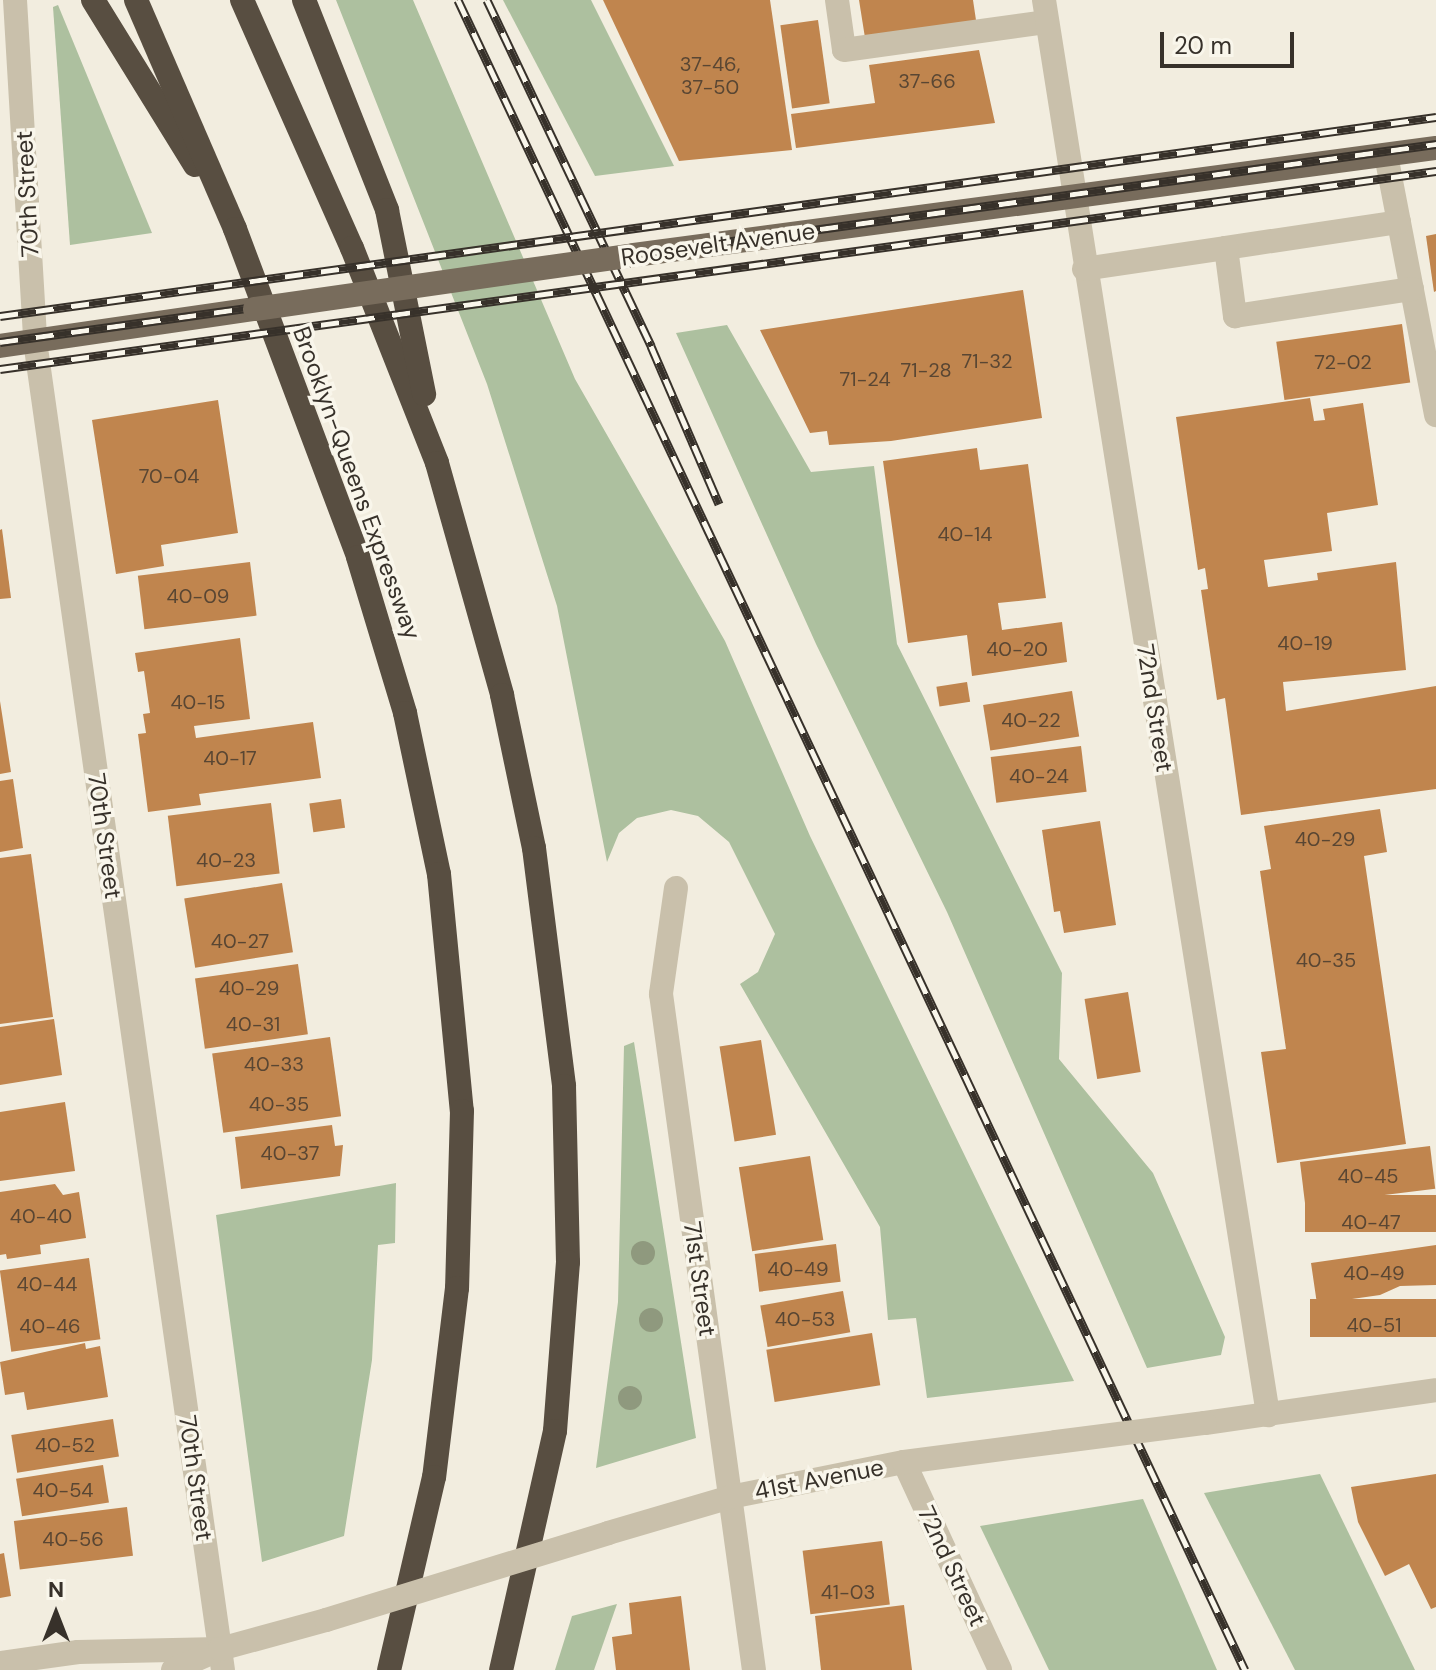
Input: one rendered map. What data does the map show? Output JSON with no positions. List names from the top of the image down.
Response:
{
  "streets": {
    "highway": ["Brooklyn-Queens Expressway"],
    "main road": ["Roosevelt Avenue"],
    "street": [
      "70th Street",
      "72nd Street",
      "71st Street",
      "41st Avenue"
    ]
  },
  "crossings": [
    ["70th Street", "Roosevelt Avenue"],
    ["70th Street", "41st Avenue"],
    ["Roosevelt Avenue", "72nd Street"],
    ["72nd Street", "41st Avenue"],
    ["71st Street", "41st Avenue"]
  ],
  "house_numbers": [
    "37-46, 37-50",
    "37-66",
    "71-32",
    "72-02",
    "71-28",
    "71-24",
    "70-04",
    "40-14",
    "40-09",
    "40-19",
    "40-20",
    "40-15",
    "40-22",
    "40-17",
    "40-24",
    "40-29",
    "40-23",
    "40-27",
    "40-35",
    "40-29",
    "40-31",
    "40-33",
    "40-35",
    "40-37",
    "40-45",
    "40-40",
    "40-47",
    "40-49",
    "40-49",
    "40-44",
    "40-53",
    "40-51",
    "40-46",
    "40-52",
    "40-54",
    "40-56",
    "41-03"
  ],
  "scale_bar": "20 m",
  "north": "top"
}
